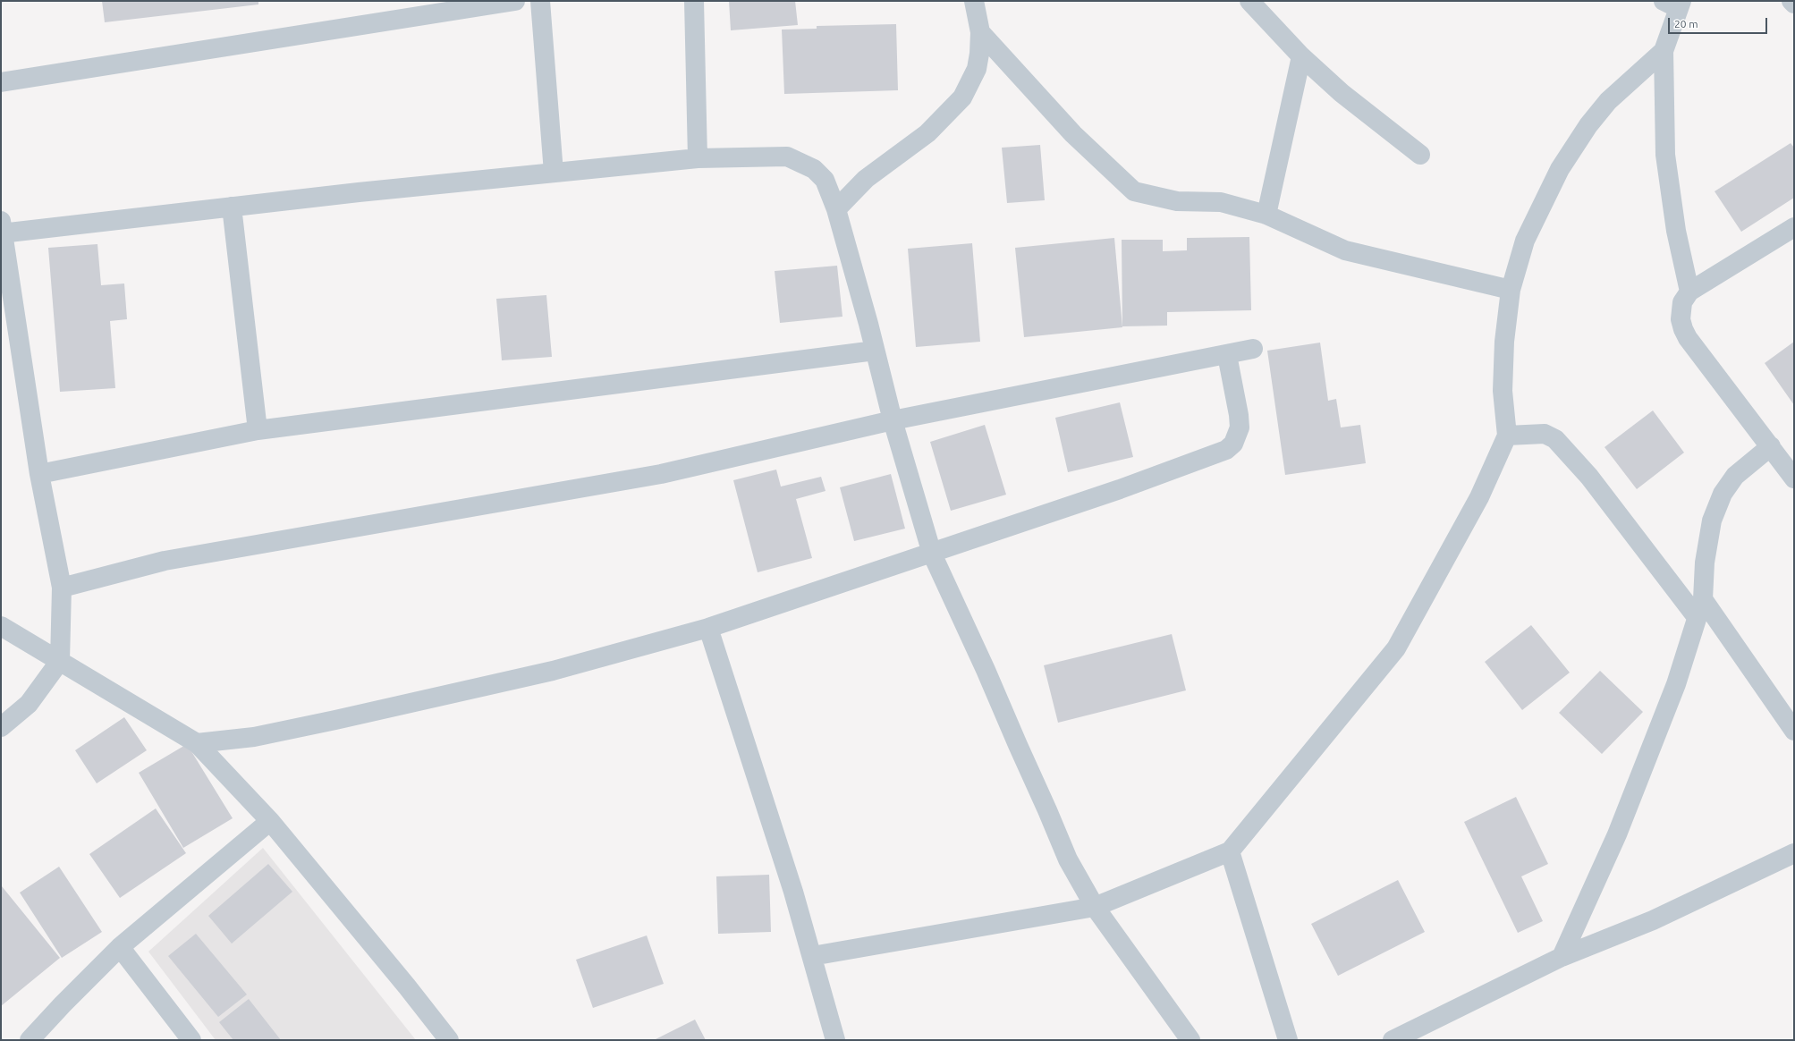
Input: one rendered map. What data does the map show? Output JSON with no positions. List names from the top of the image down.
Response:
{
  "scale_bar": "20 m"
}
